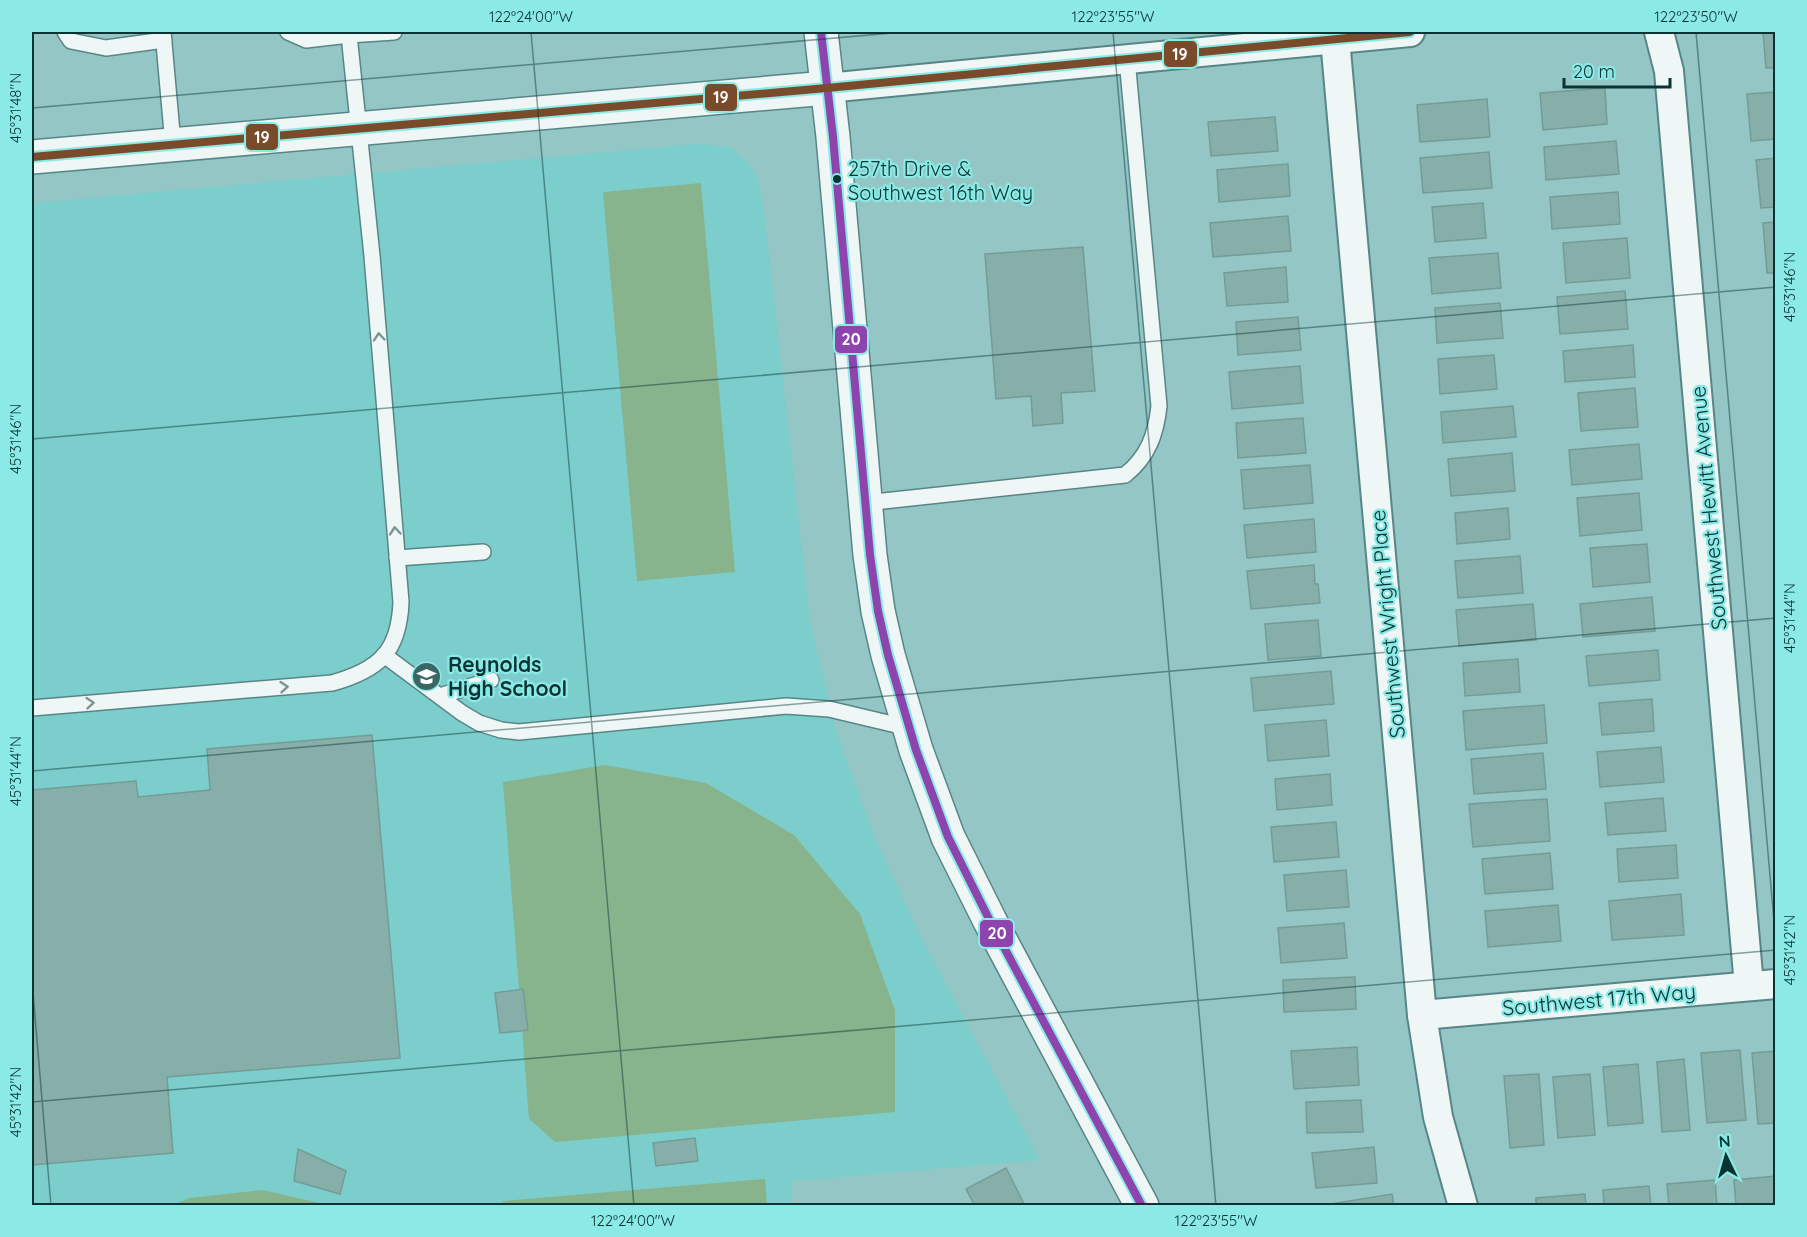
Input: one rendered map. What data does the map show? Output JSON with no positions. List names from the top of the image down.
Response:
{
  "streets": {
    "street": ["Southwest Hewitt Avenue", "Southwest Wright Place", "Southwest 17th Way"]
  },
  "crossings": [
    ["Southwest Hewitt Avenue", "Southwest 17th Way"],
    ["Southwest Wright Place", "Southwest 17th Way"]
  ],
  "places": {
    "other": ["257th Drive & Southwest 16th Way"],
    "school or university": ["Reynolds High School"]
  },
  "lines": ["transit line 20", "transit line 19"],
  "scale_bar": "20 m",
  "north": "top",
  "coordinates": [
    "122°24'00\"W",
    "122°23'55\"W",
    "122°23'50\"W",
    "45°31'48\"N",
    "45°31'46\"N",
    "45°31'44\"N",
    "45°31'42\"N"
  ]
}
